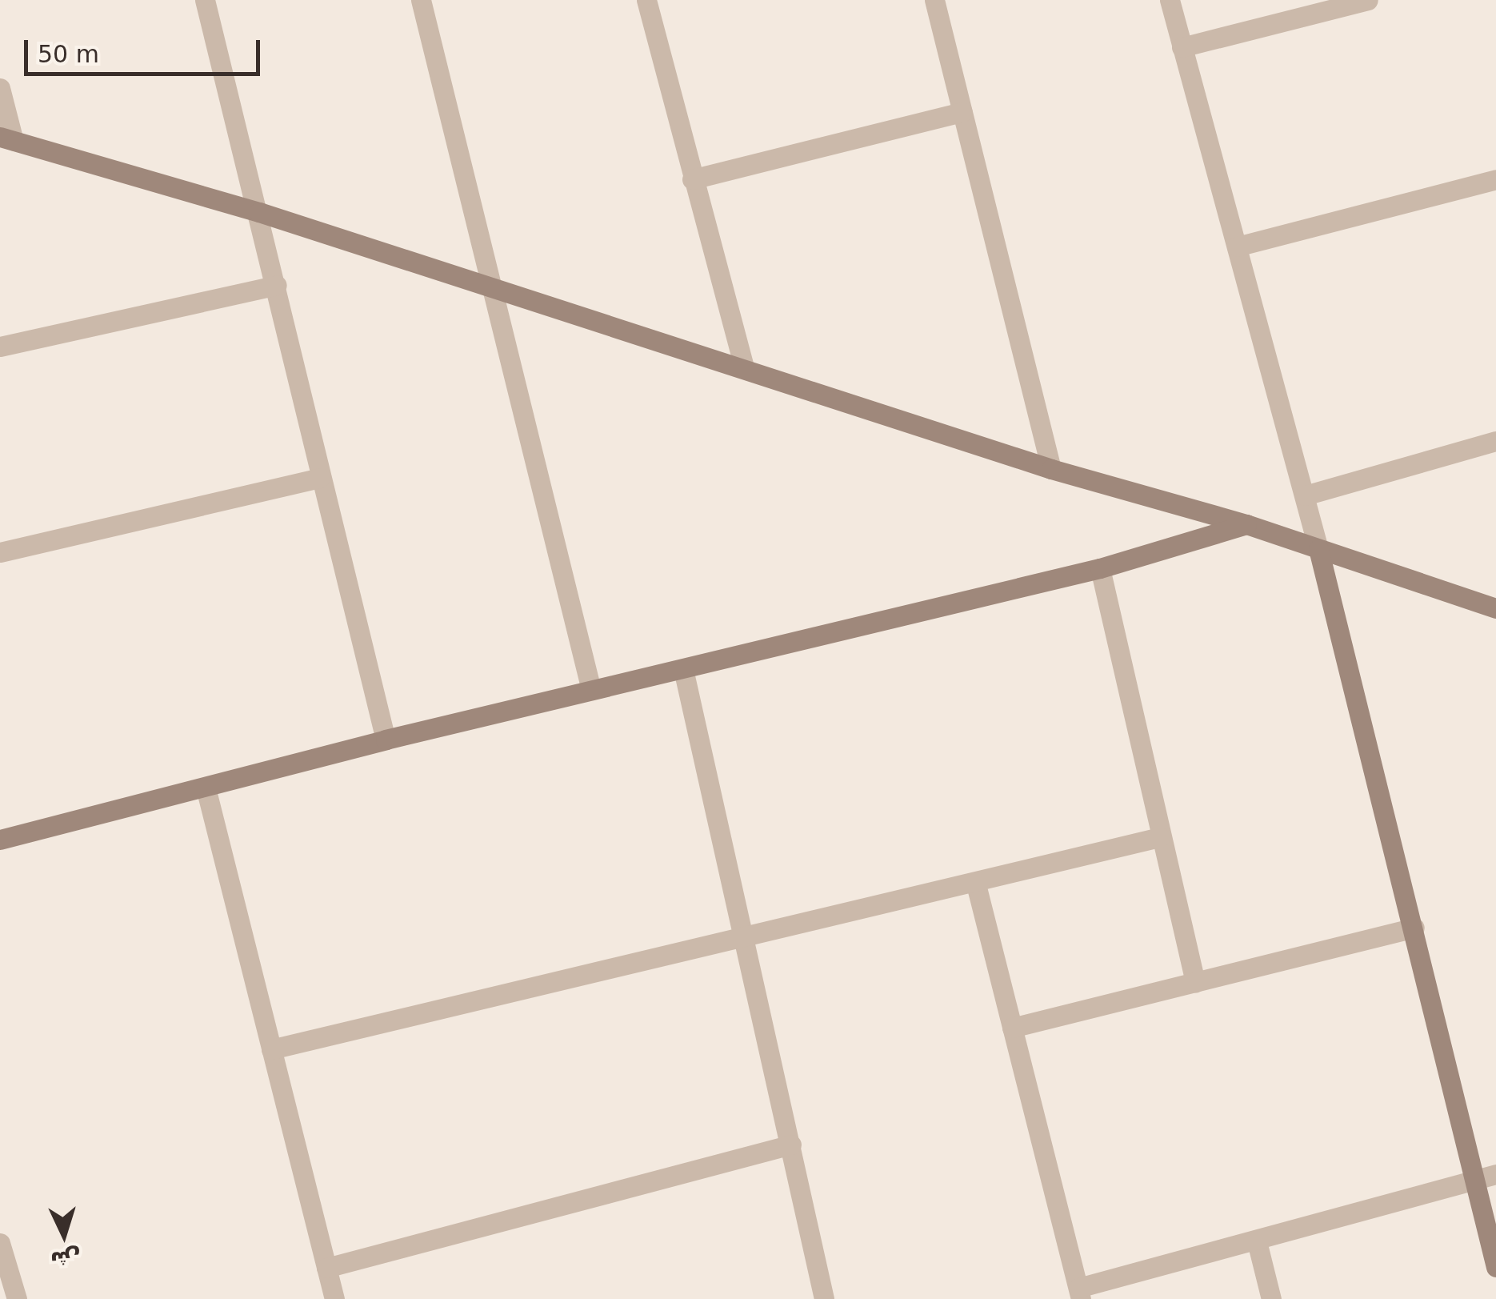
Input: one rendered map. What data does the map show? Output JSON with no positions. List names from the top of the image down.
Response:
{
  "scale_bar": "50 m",
  "north": "bottom"
}
